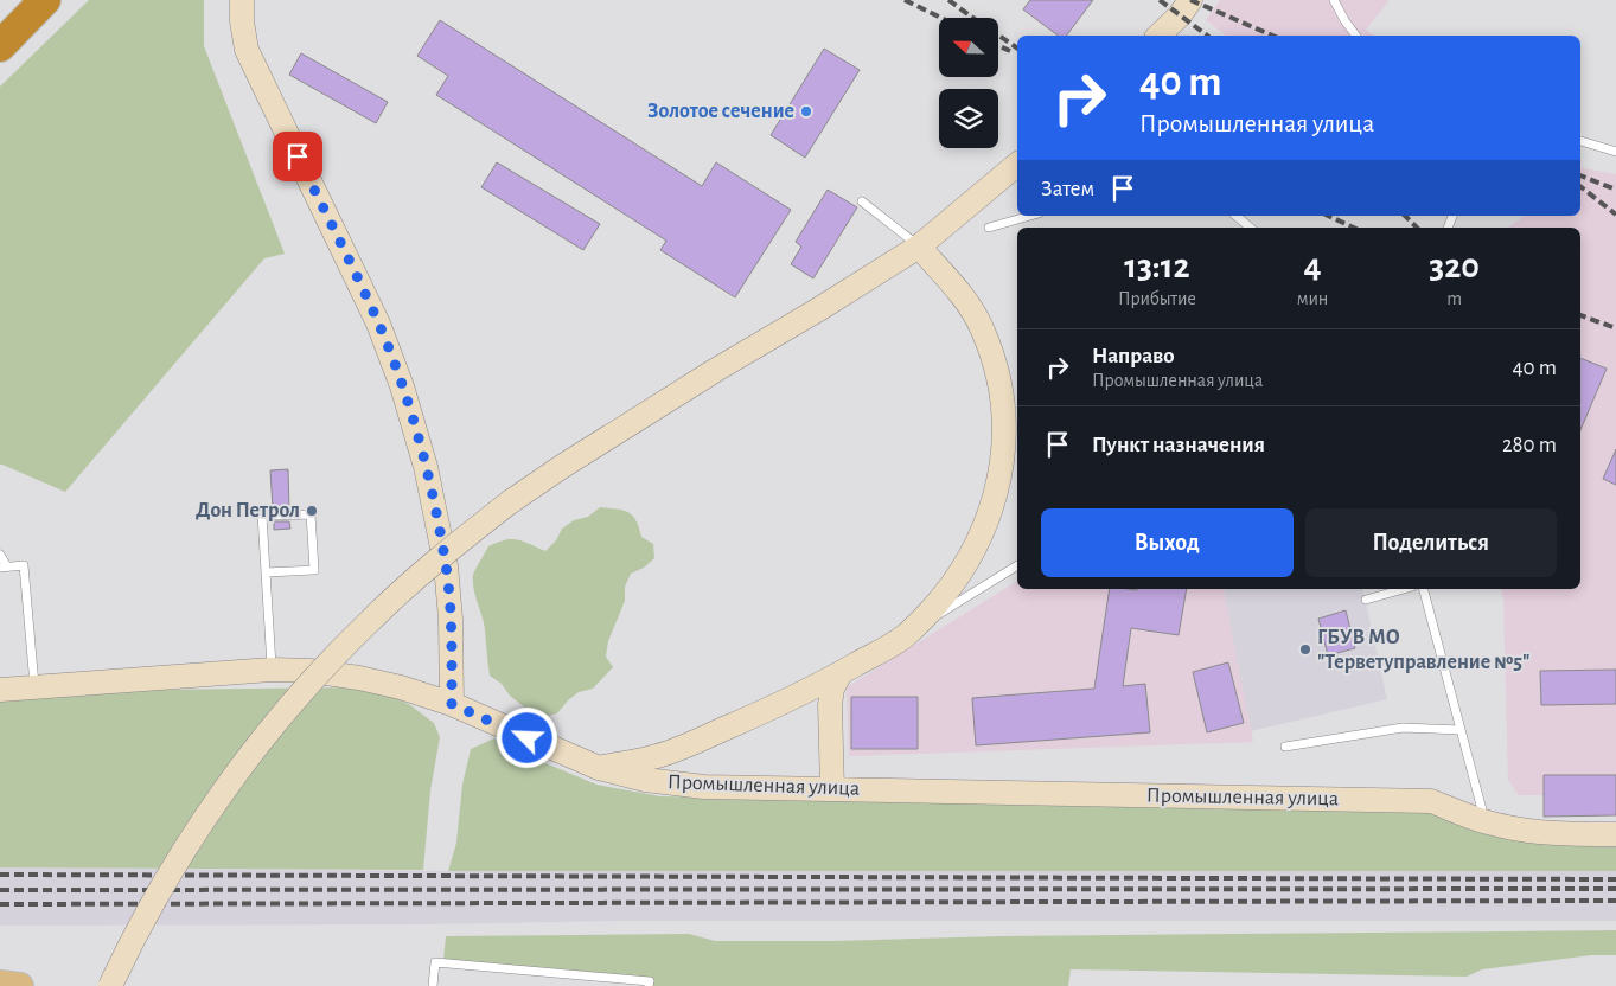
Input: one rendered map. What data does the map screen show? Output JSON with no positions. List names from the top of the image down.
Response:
{
  "streets": {
    "street": ["Промышленная улица"]
  },
  "places": ["Золотое сечение", "Дон Петрол", "ГБУВ МО \"Терветуправление №5\""],
  "north": "left",
  "page": {
    "turn": ["40 m", "Промышленная улица"],
    "then": "Затем",
    "eta": [
      "13:12",
      "Прибытие",
      "4",
      "мин",
      "320",
      "m"
    ],
    "list": [
      {
        "name": "Направо",
        "note": "Промышленная улица",
        "value": "40 m"
      },
      {
        "name": "Пункт назначения",
        "value": "280 m"
      }
    ],
    "buttons": ["Выход", "Поделиться"]
  }
}
